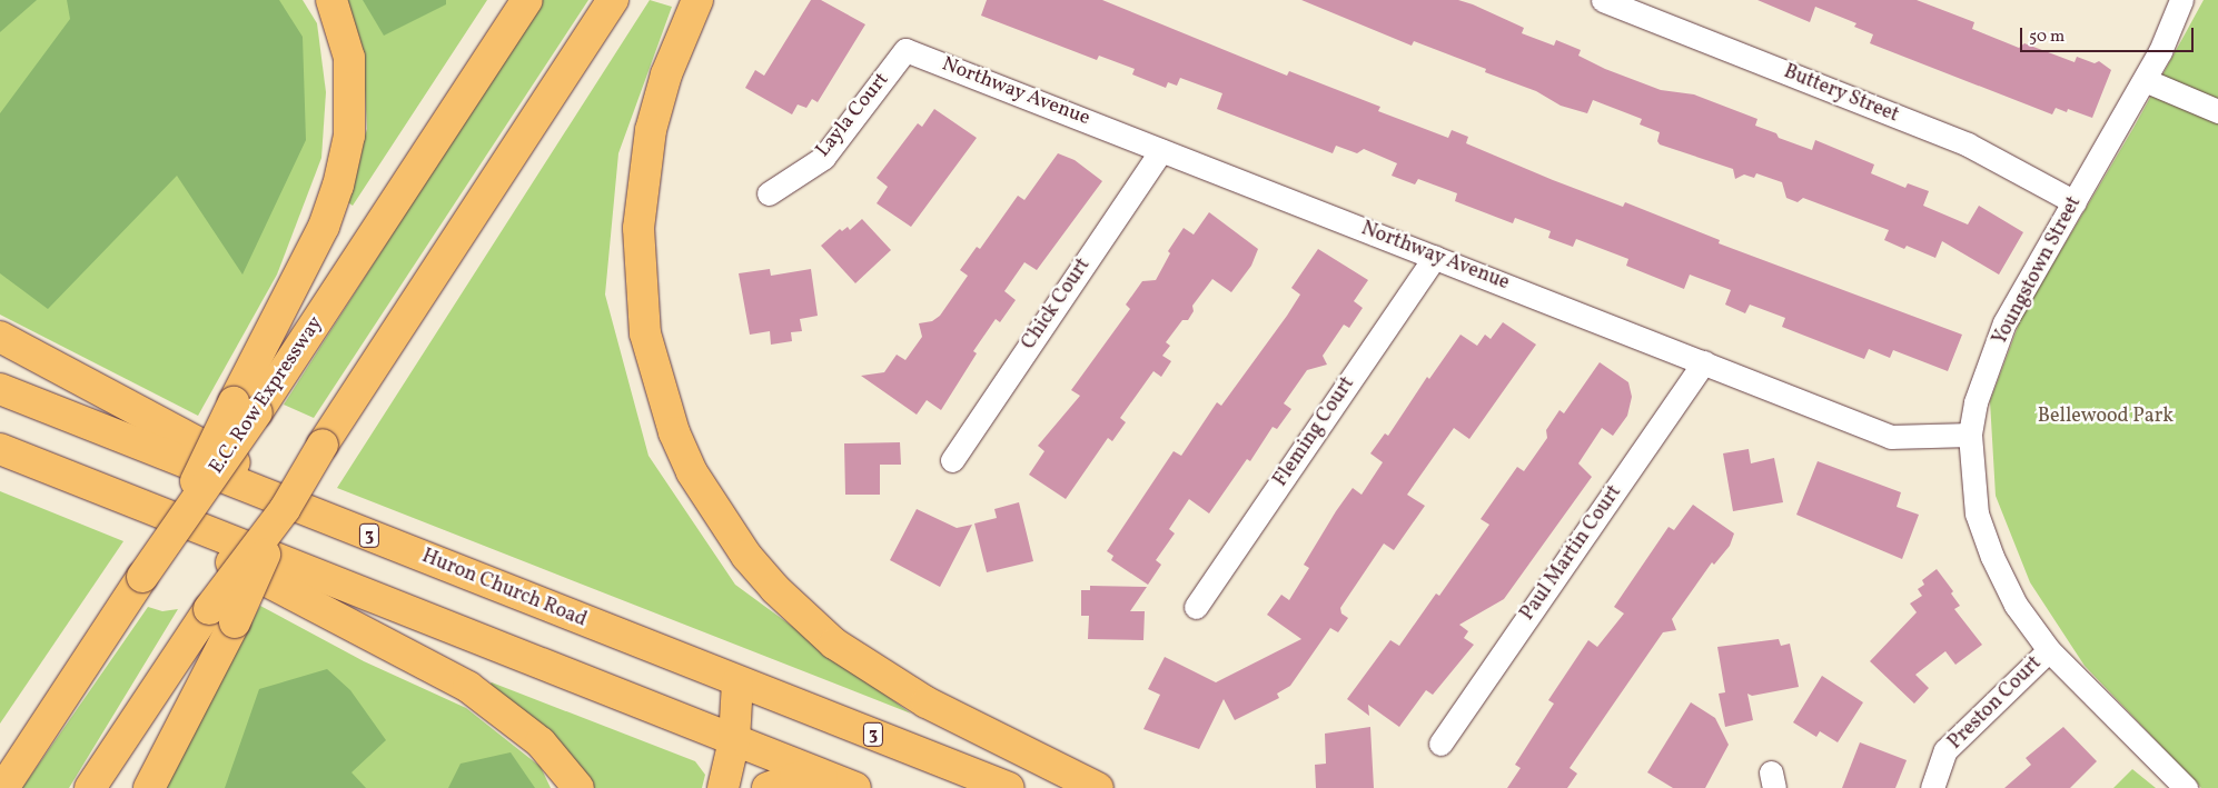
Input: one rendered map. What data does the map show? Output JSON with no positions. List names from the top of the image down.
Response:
{
  "streets": {
    "highway": ["E.C. Row Expressway", "3", "Huron Church Road"],
    "street": [
      "Northway Avenue",
      "Buttery Street",
      "Layla Court",
      "Youngstown Street",
      "Chick Court",
      "Fleming Court",
      "Paul Martin Court",
      "Preston Court"
    ]
  },
  "crossings": [
    ["Northway Avenue", "Layla Court"],
    ["Northway Avenue", "Youngstown Street"],
    ["Northway Avenue", "Chick Court"],
    ["Northway Avenue", "Fleming Court"],
    ["Northway Avenue", "Paul Martin Court"],
    ["Buttery Street", "Youngstown Street"],
    ["Youngstown Street", "Preston Court"]
  ],
  "parks": ["Bellewood Park"],
  "scale_bar": "50 m"
}
